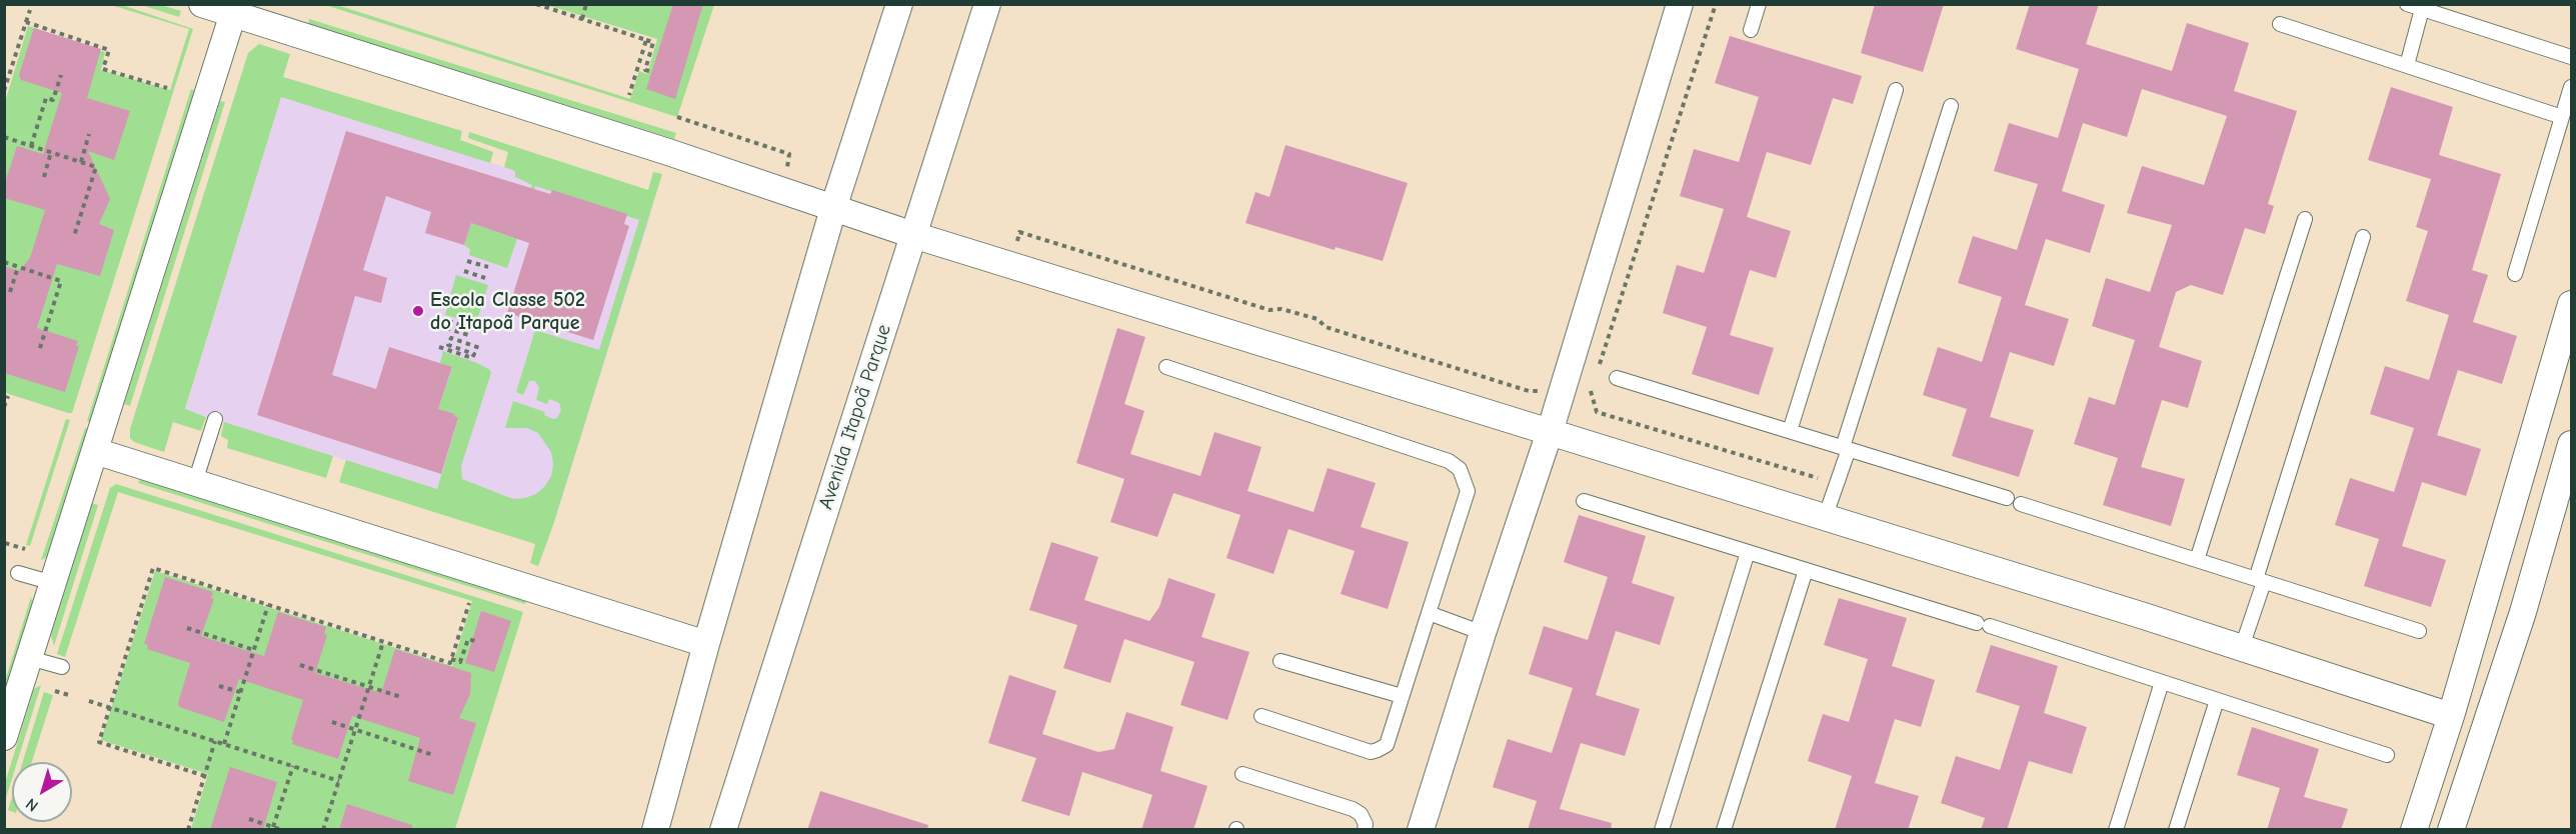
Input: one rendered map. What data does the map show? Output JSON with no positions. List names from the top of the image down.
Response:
{
  "streets": {
    "street": ["Avenida Itapoã Parque"]
  },
  "places": ["Escola Classe 502 do Itapoã Parque"],
  "north": "bottom left"
}
